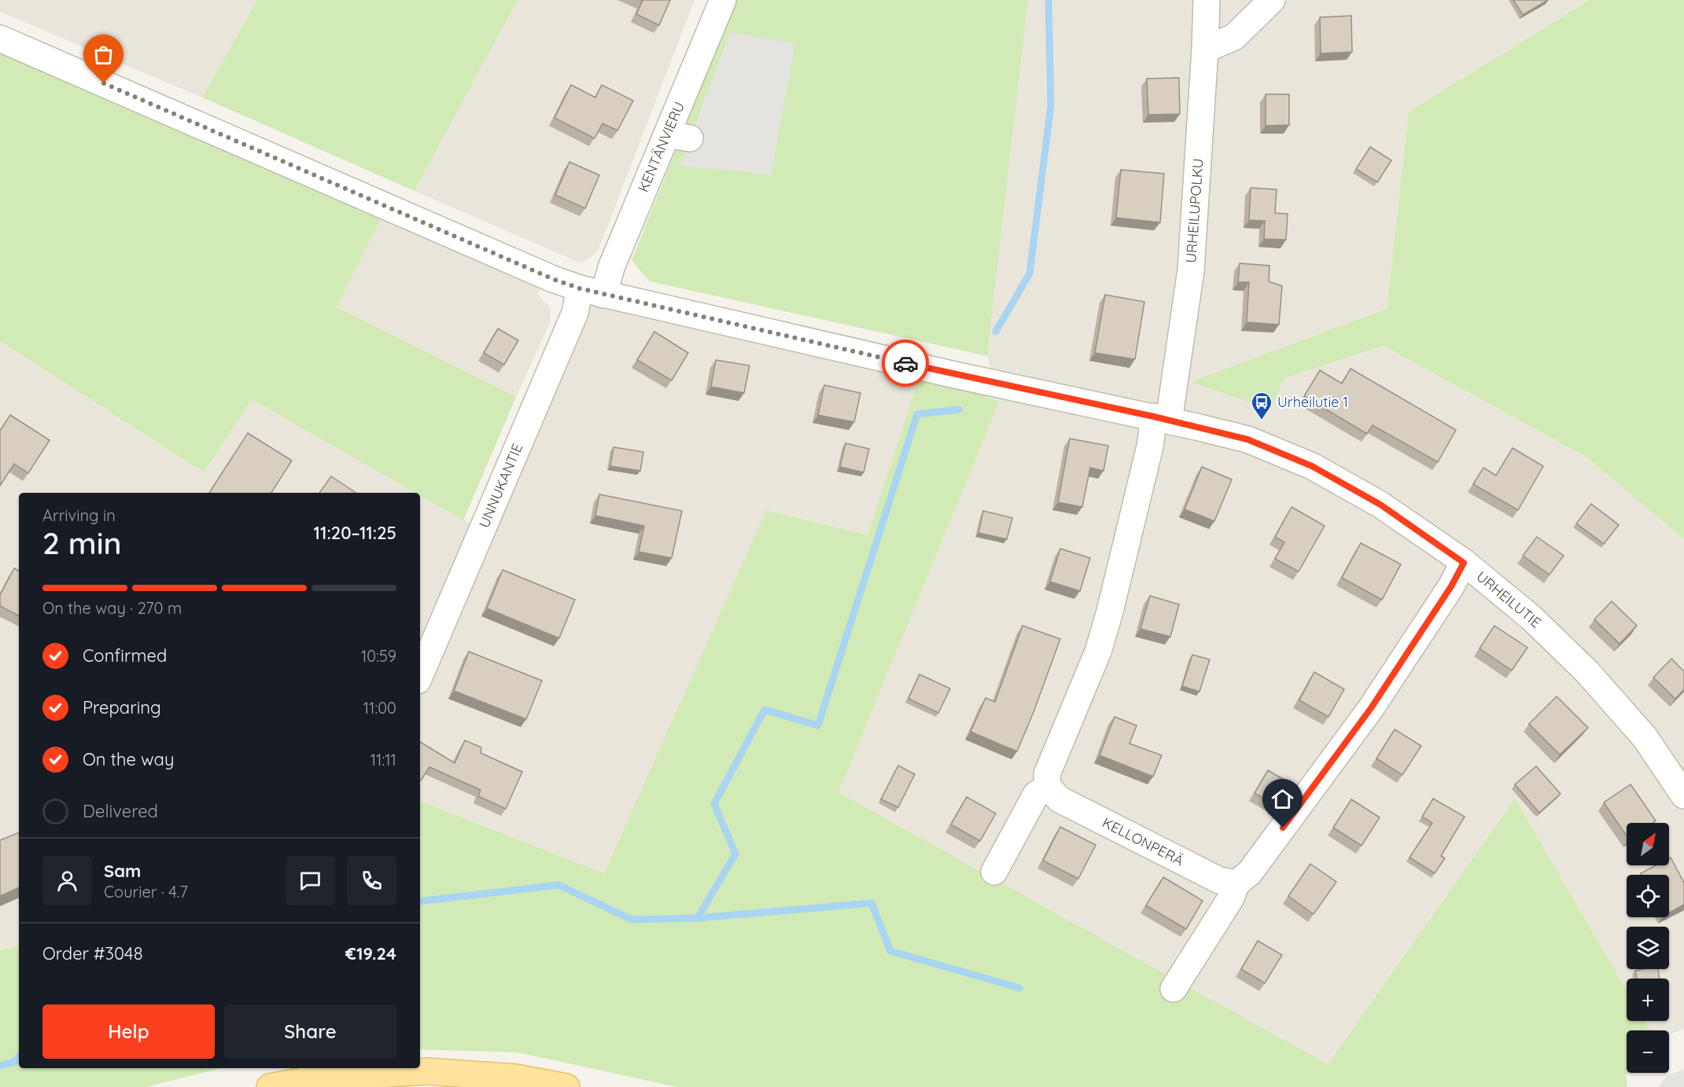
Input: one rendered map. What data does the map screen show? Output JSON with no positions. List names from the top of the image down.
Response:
{
  "streets": {
    "street": [
      "KENTÄNVIERU",
      "URHEILUPOLKU",
      "UNNUKANTIE",
      "URHEILUTIE",
      "KELLONPERÄ"
    ]
  },
  "crossings": [
    ["KENTÄNVIERU", "UNNUKANTIE"],
    ["KENTÄNVIERU", "URHEILUTIE"],
    ["URHEILUPOLKU", "URHEILUTIE"],
    ["UNNUKANTIE", "URHEILUTIE"]
  ],
  "places": {
    "bus stop": ["Urheilutie 1"]
  },
  "north": "top right",
  "page": {
    "heading": ["2 min", "Arriving in", "11:20–11:25"],
    "panel": [
      "Sam",
      "Courier · 4.7",
      "Order #3048",
      "€19.24"
    ],
    "bar": "On the way · 270 m",
    "list": [
      ["Confirmed", "10:59"],
      ["Preparing", "11:00"],
      ["On the way", "11:11"],
      "Delivered"
    ],
    "map_buttons": ["+", "−"],
    "buttons": ["Help", "Share"]
  }
}
